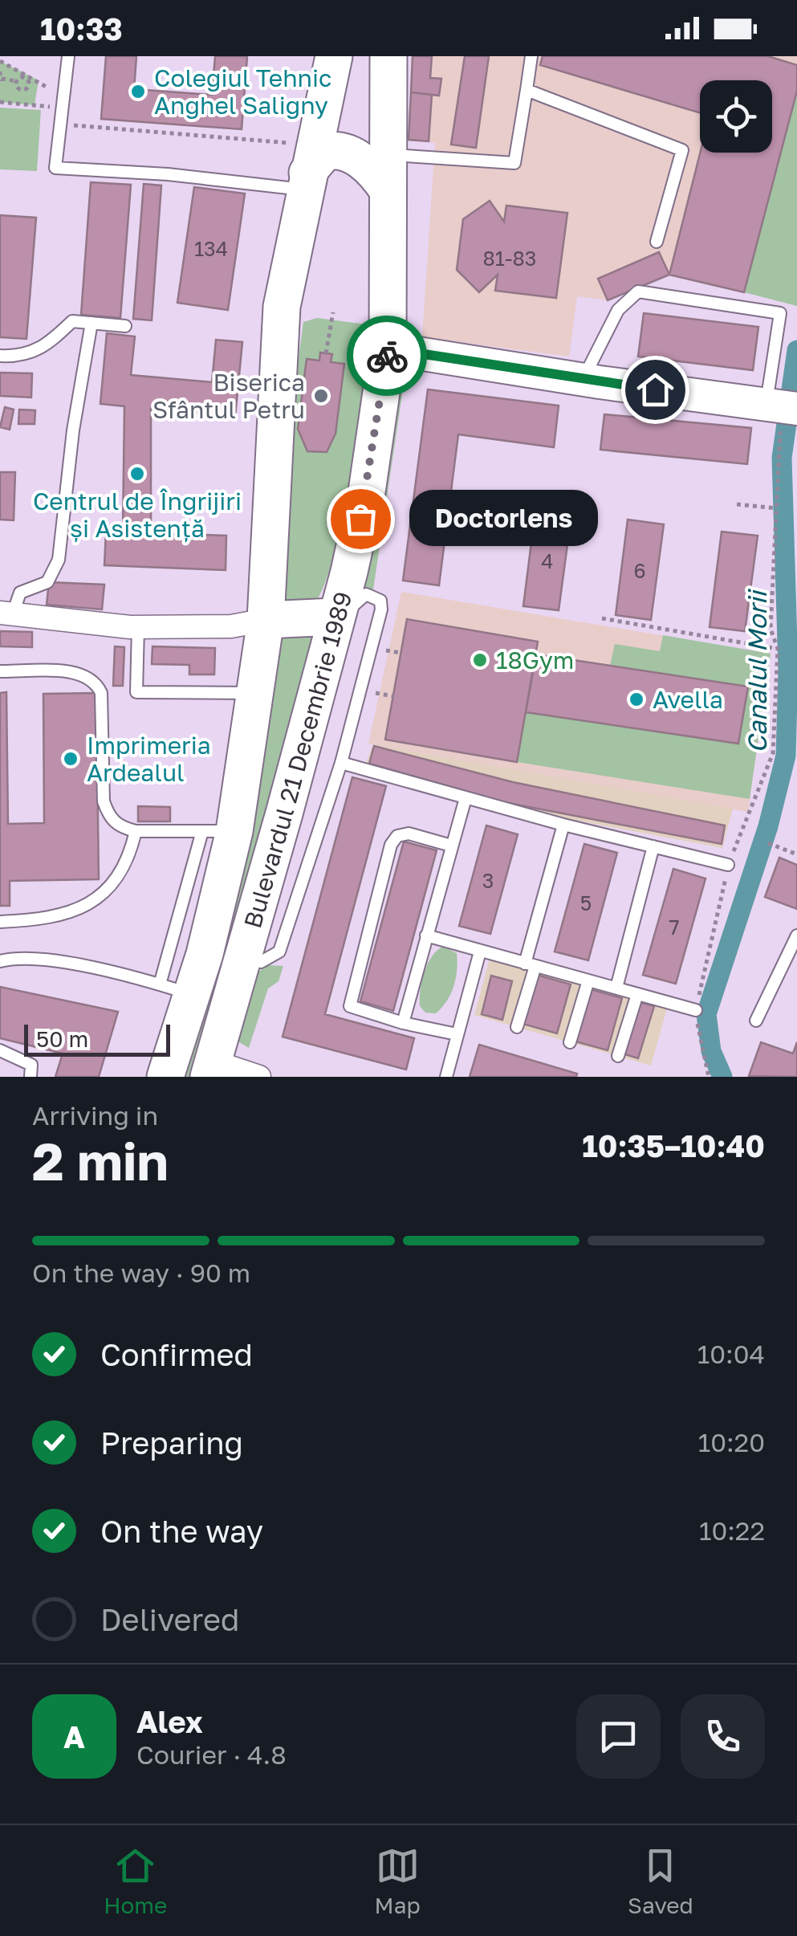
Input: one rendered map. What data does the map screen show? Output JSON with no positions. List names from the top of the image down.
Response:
{
  "streets": {
    "main road": ["Bulevardul 21 Decembrie 1989"]
  },
  "water": ["Canalul Morii"],
  "places": [
    "Colegiul Tehnic Anghel Saligny",
    "Biserica Sfântul Petru",
    "Centrul de Îngrijiri și Asistență",
    "Doctorlens",
    "18Gym",
    "Avella",
    "Imprimeria Ardealul"
  ],
  "house_numbers": [
    "134",
    "81-83",
    "4",
    "6",
    "3",
    "5",
    "7"
  ],
  "scale_bar": "50 m",
  "page": {
    "status": "10:33",
    "bubble": "Doctorlens",
    "scale": "50 m",
    "heading": ["2 min", "Arriving in", "10:35–10:40"],
    "panel": ["Alex", "Courier · 4.8"],
    "bar": "On the way · 90 m",
    "list": [
      ["Confirmed", "10:04"],
      ["Preparing", "10:20"],
      ["On the way", "10:22"],
      "Delivered"
    ],
    "round": "A",
    "tabs": ["Home", "Map", "Saved"]
  }
}
